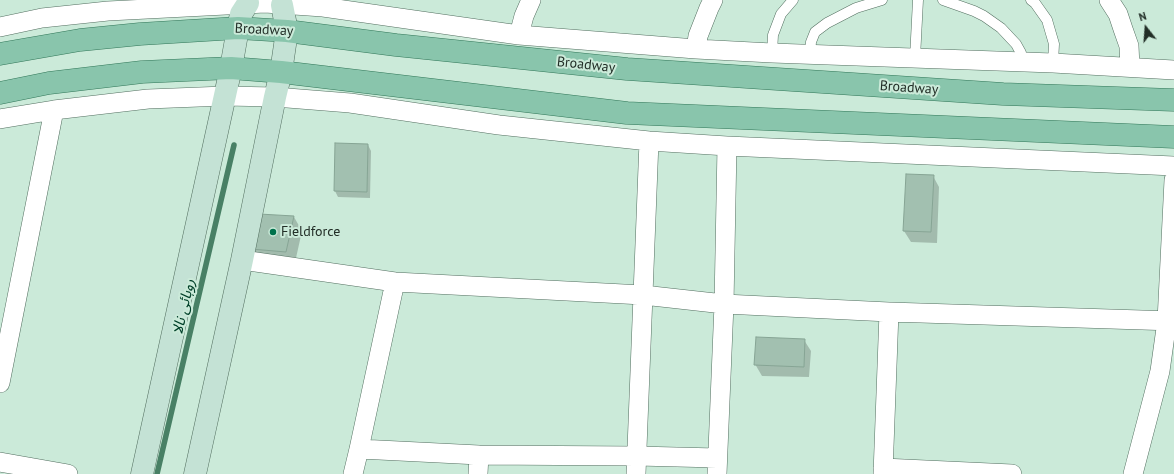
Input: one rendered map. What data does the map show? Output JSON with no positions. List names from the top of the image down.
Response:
{
  "streets": {
    "main road": ["Broadway"]
  },
  "water": ["روہائی نالا"],
  "places": ["Fieldforce"],
  "north": "top"
}
